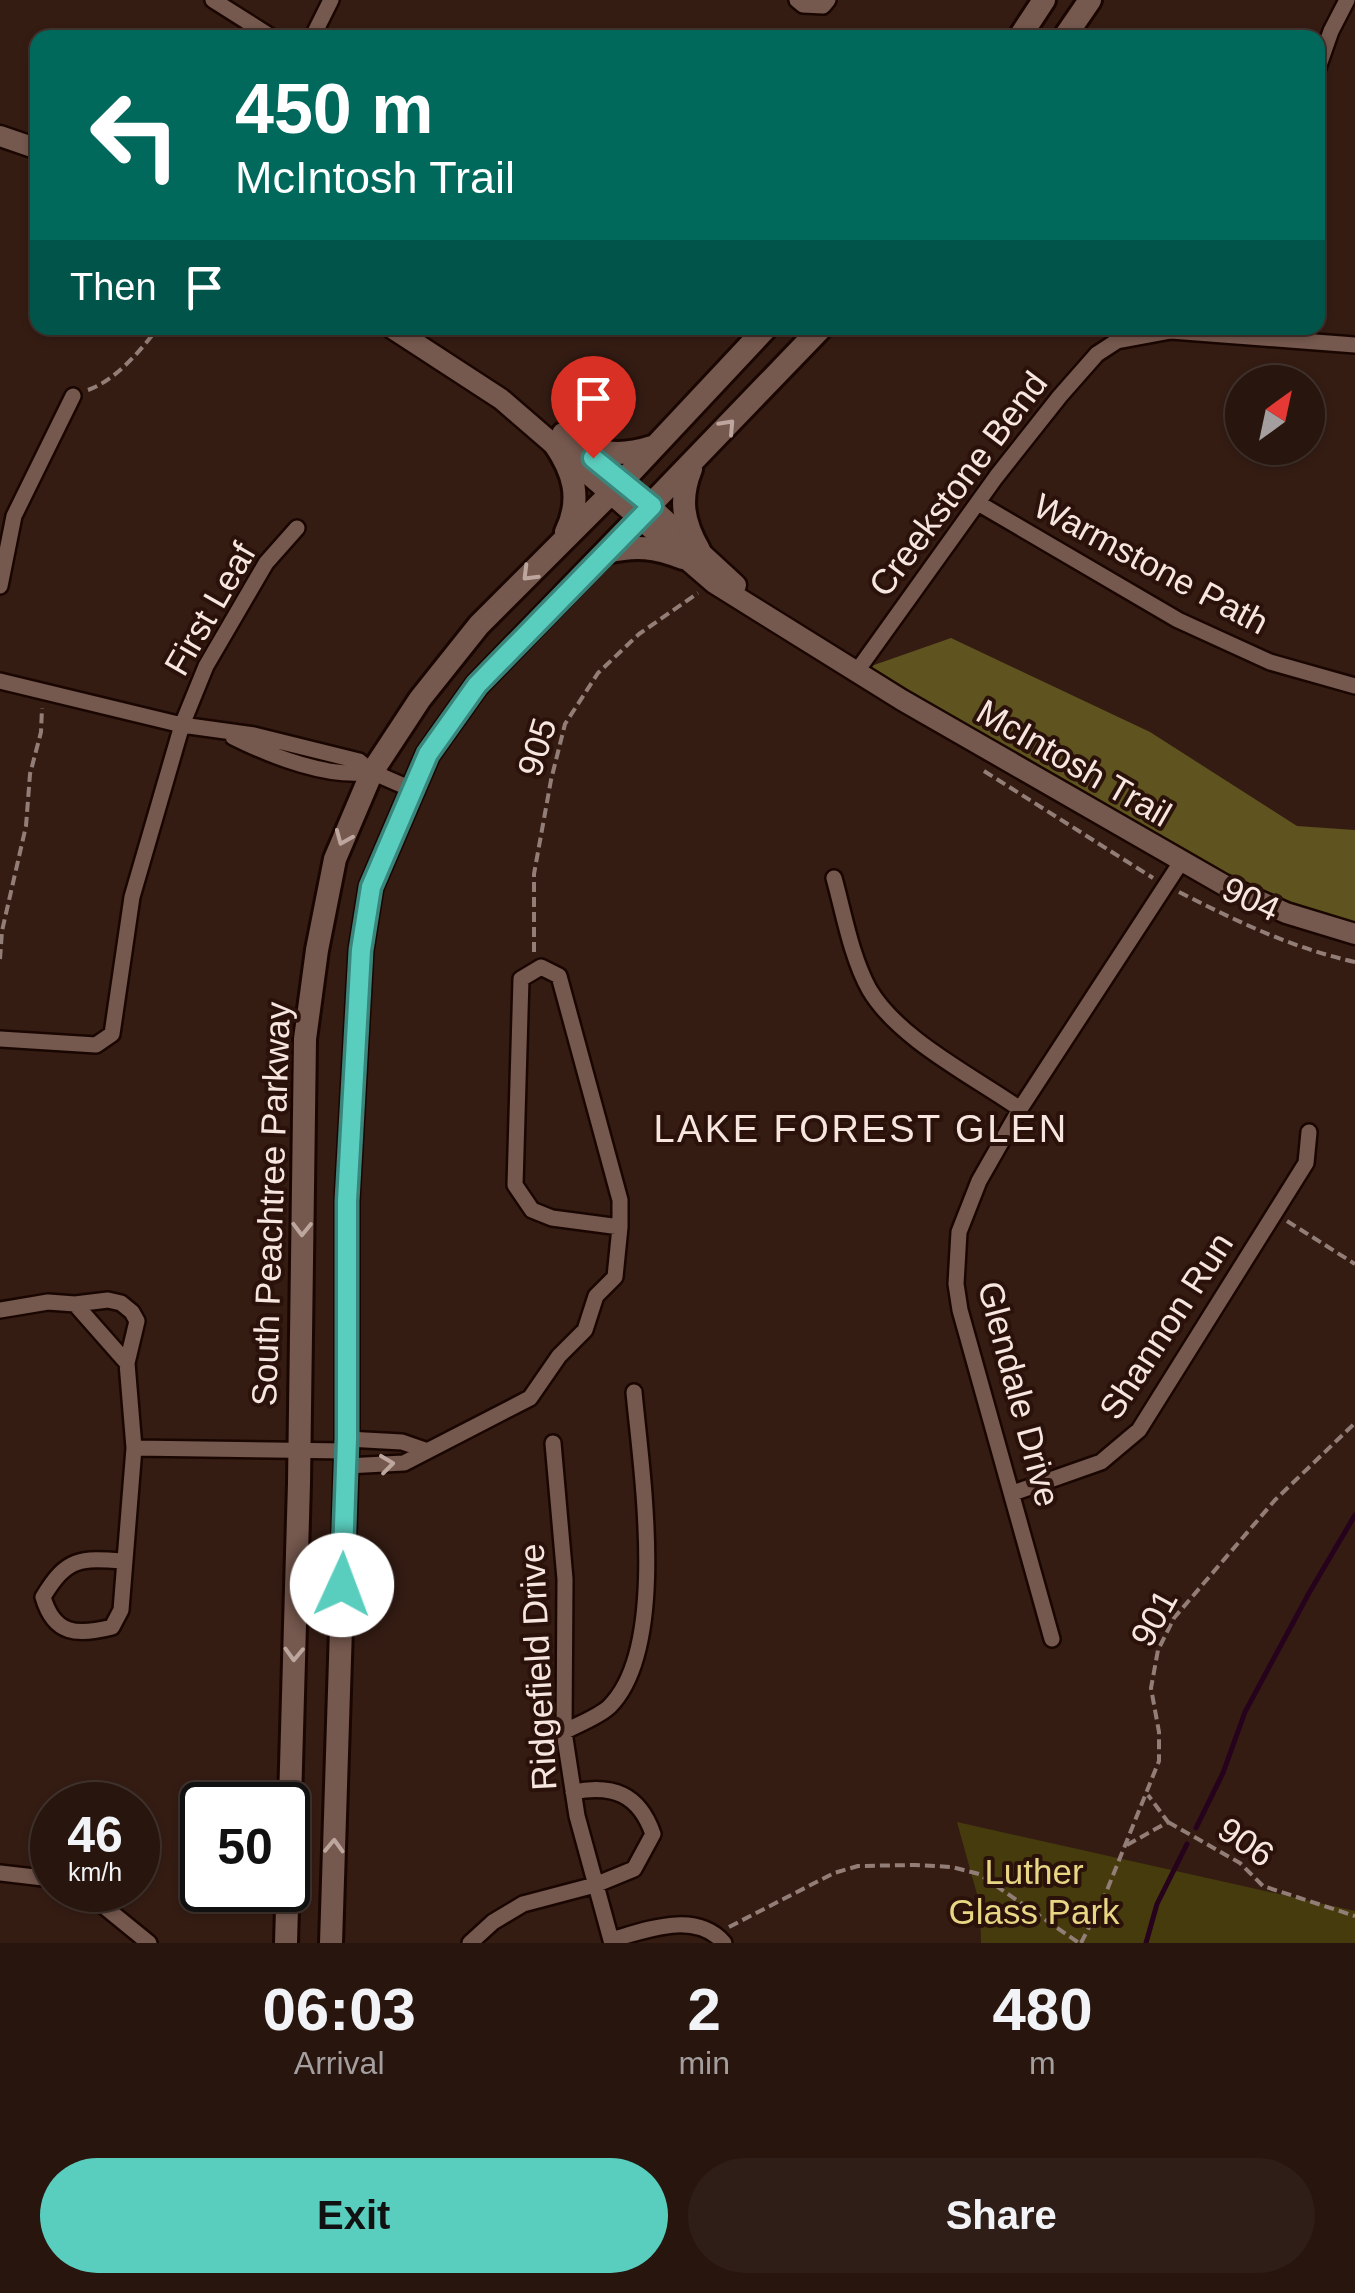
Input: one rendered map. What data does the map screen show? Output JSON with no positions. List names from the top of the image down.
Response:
{
  "streets": {
    "main road": ["South Peachtree Parkway"],
    "street": [
      "Creekstone Bend",
      "Warmstone Path",
      "First Leaf",
      "McIntosh Trail",
      "Shannon Run",
      "Glendale Drive",
      "Ridgefield Drive"
    ],
    "path": [
      "905",
      "904",
      "901",
      "906"
    ]
  },
  "crossings": [
    ["Creekstone Bend", "Warmstone Path"],
    ["Creekstone Bend", "McIntosh Trail"],
    ["McIntosh Trail", "South Peachtree Parkway"],
    ["McIntosh Trail", "Glendale Drive"],
    ["904", "Glendale Drive"],
    ["Shannon Run", "Glendale Drive"],
    ["901", "906"]
  ],
  "districts": ["LAKE FOREST GLEN"],
  "parks": ["Luther Glass Park"],
  "north": "top right",
  "page": {
    "turn": ["450 m", "McIntosh Trail"],
    "then": "Then",
    "speed": "46 km/h",
    "limit": "50",
    "eta": [
      "06:03",
      "Arrival",
      "2",
      "min",
      "480",
      "m"
    ],
    "buttons": ["Exit", "Share"]
  }
}
